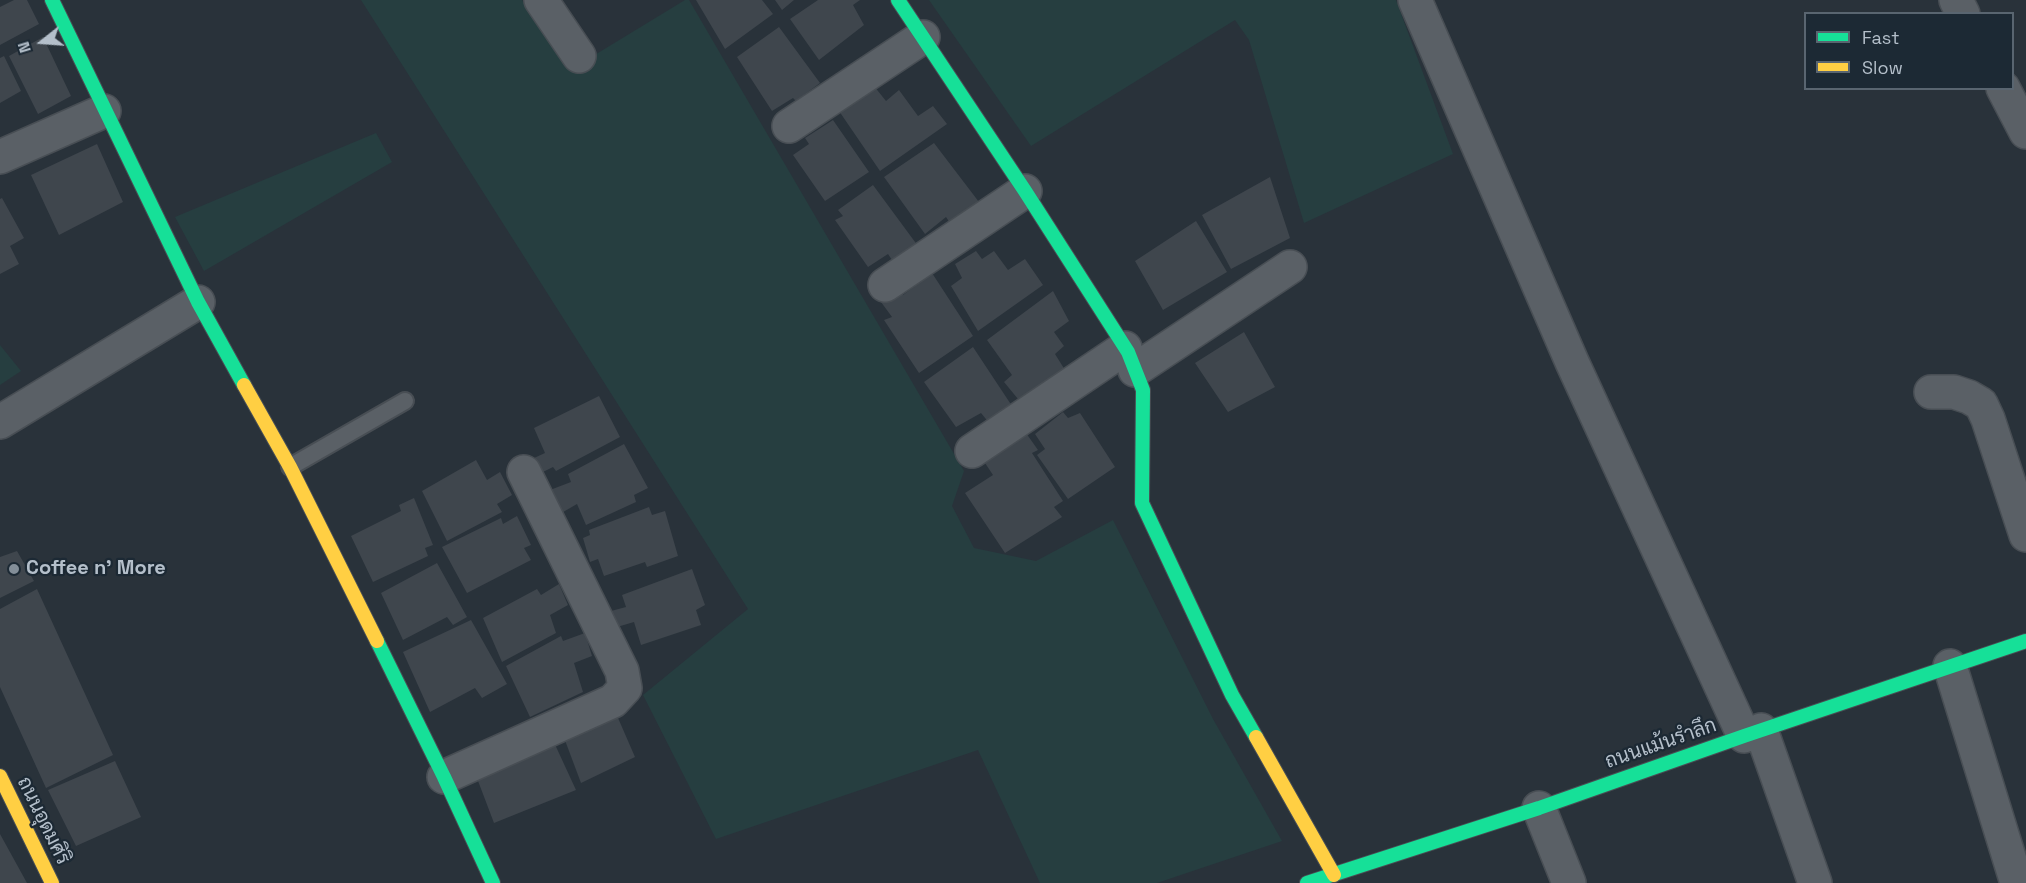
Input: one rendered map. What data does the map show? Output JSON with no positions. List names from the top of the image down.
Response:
{
  "streets": {
    "street": ["ถนนแม้นรำลึก", "ถนนอุดมศิริ"]
  },
  "places": ["Coffee n’ More"],
  "legend": ["Fast", "Slow"],
  "north": "left"
}
